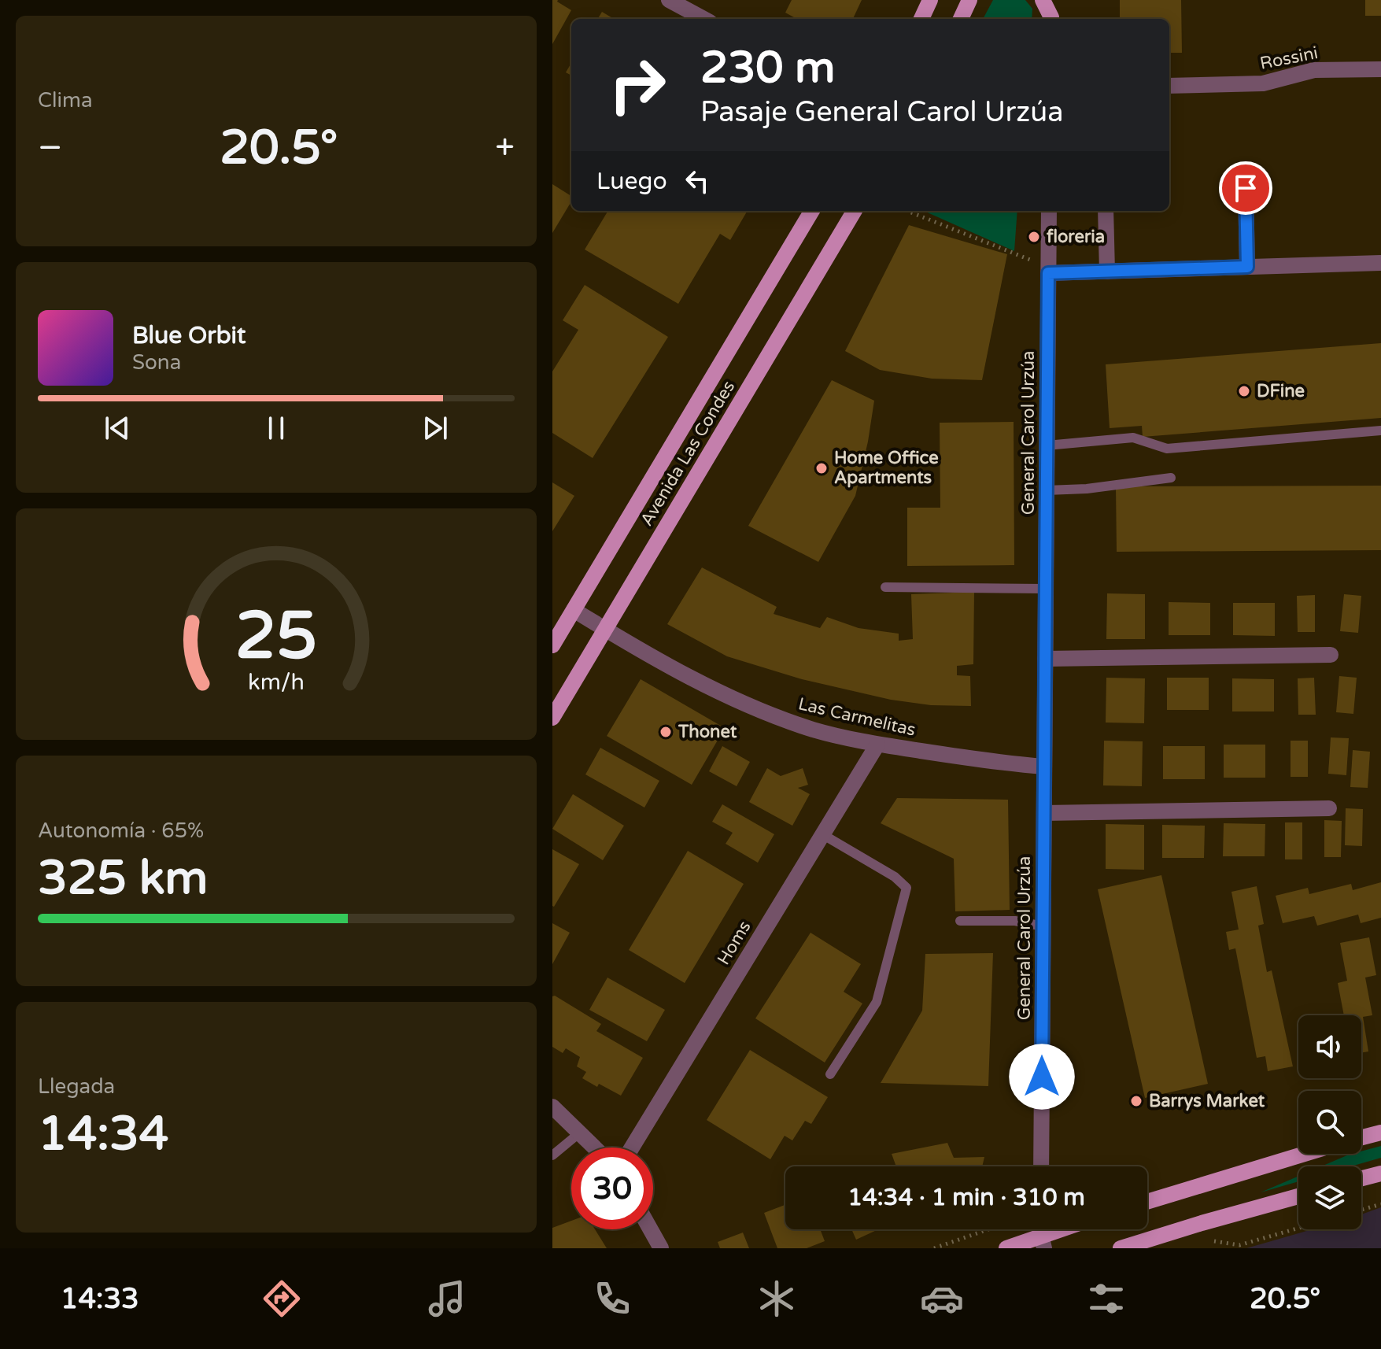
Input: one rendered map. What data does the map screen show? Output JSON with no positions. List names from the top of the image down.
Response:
{
  "streets": {
    "main road": ["Avenida Las Condes"],
    "street": [
      "Rossini",
      "General Carol Urzúa",
      "Las Carmelitas",
      "Homs"
    ]
  },
  "crossings": [
    ["General Carol Urzúa", "Las Carmelitas"],
    ["Avenida Las Condes", "Las Carmelitas"],
    ["Las Carmelitas", "Homs"]
  ],
  "places": [
    "floreria",
    "DFine",
    "Home Office Apartments",
    "Thonet",
    "Barrys Market"
  ],
  "page": {
    "tile": [
      "Clima",
      ["Autonomía · 65%", "325 km"],
      ["Llegada", "14:34"]
    ],
    "turn": ["230 m", "Pasaje General Carol Urzúa"],
    "heat": ["−", "20.5°", "+"],
    "then": "Luego",
    "song": ["Blue Orbit", "Sona"],
    "limit": "30",
    "trip": "14:34 · 1 min · 310 m",
    "tabs": ["14:33", "20.5°"],
    "gauge": ["25", "km/h"]
  }
}
